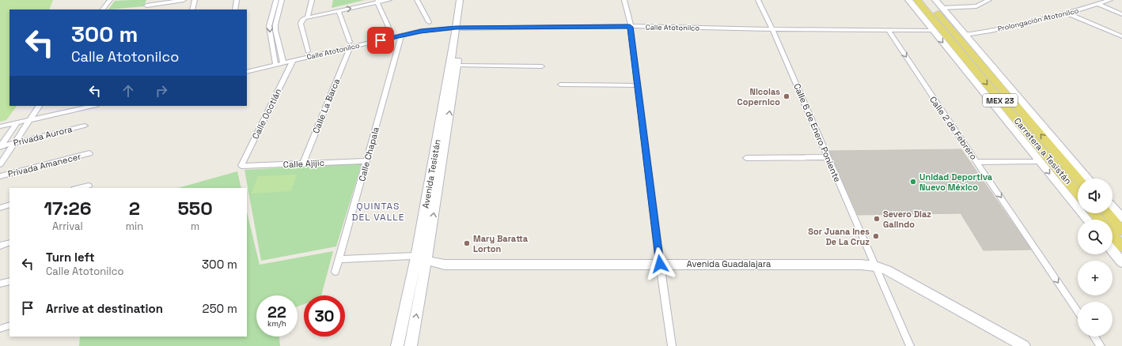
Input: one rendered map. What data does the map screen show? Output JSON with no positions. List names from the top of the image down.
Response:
{
  "streets": {
    "main road": ["MEX 23", "Carretera a Tesistán"],
    "street": [
      "Prolongación Atotonilco",
      "Calle Atotonilco",
      "Calle La Barca",
      "Calle Ocotlán",
      "Calle 2 de Febrero",
      "Calle 6 de Enero Poniente",
      "Privada Aurora",
      "Calle Chapala",
      "Calle Ajijic",
      "Privada Amanecer",
      "Avenida Tesistán",
      "Avenida Guadalajara"
    ]
  },
  "crossings": [
    ["Calle Atotonilco", "Calle La Barca"],
    ["Calle Atotonilco", "Calle Ocotlán"],
    ["Calle Atotonilco", "Calle 2 de Febrero"],
    ["Calle Atotonilco", "Calle 6 de Enero Poniente"],
    ["Calle Atotonilco", "Calle Chapala"],
    ["Calle Atotonilco", "Avenida Tesistán"],
    ["Calle La Barca", "Calle Ajijic"],
    ["Calle Ocotlán", "Calle Ajijic"],
    ["Calle 6 de Enero Poniente", "Avenida Guadalajara"],
    ["Calle Chapala", "Calle Ajijic"],
    ["Calle Chapala", "Avenida Guadalajara"],
    ["Avenida Tesistán", "Avenida Guadalajara"]
  ],
  "districts": ["QUINTAS DEL VALLE"],
  "places": [
    "Nicolas Copernico",
    "Unidad Deportiva Nuevo México",
    "Severo Diaz Galindo",
    "Sor Juana Ines De La Cruz",
    "Mary Baratta Lorton"
  ],
  "page": {
    "turn": ["300 m", "Calle Atotonilco"],
    "map_buttons": ["+", "−"],
    "eta": [
      "17:26",
      "Arrival",
      "2",
      "min",
      "550",
      "m"
    ],
    "list": [
      {
        "name": "Turn left",
        "note": "Calle Atotonilco",
        "value": "300 m"
      },
      {
        "name": "Arrive at destination",
        "value": "250 m"
      }
    ],
    "speed": "22 km/h",
    "limit": "30"
  }
}
